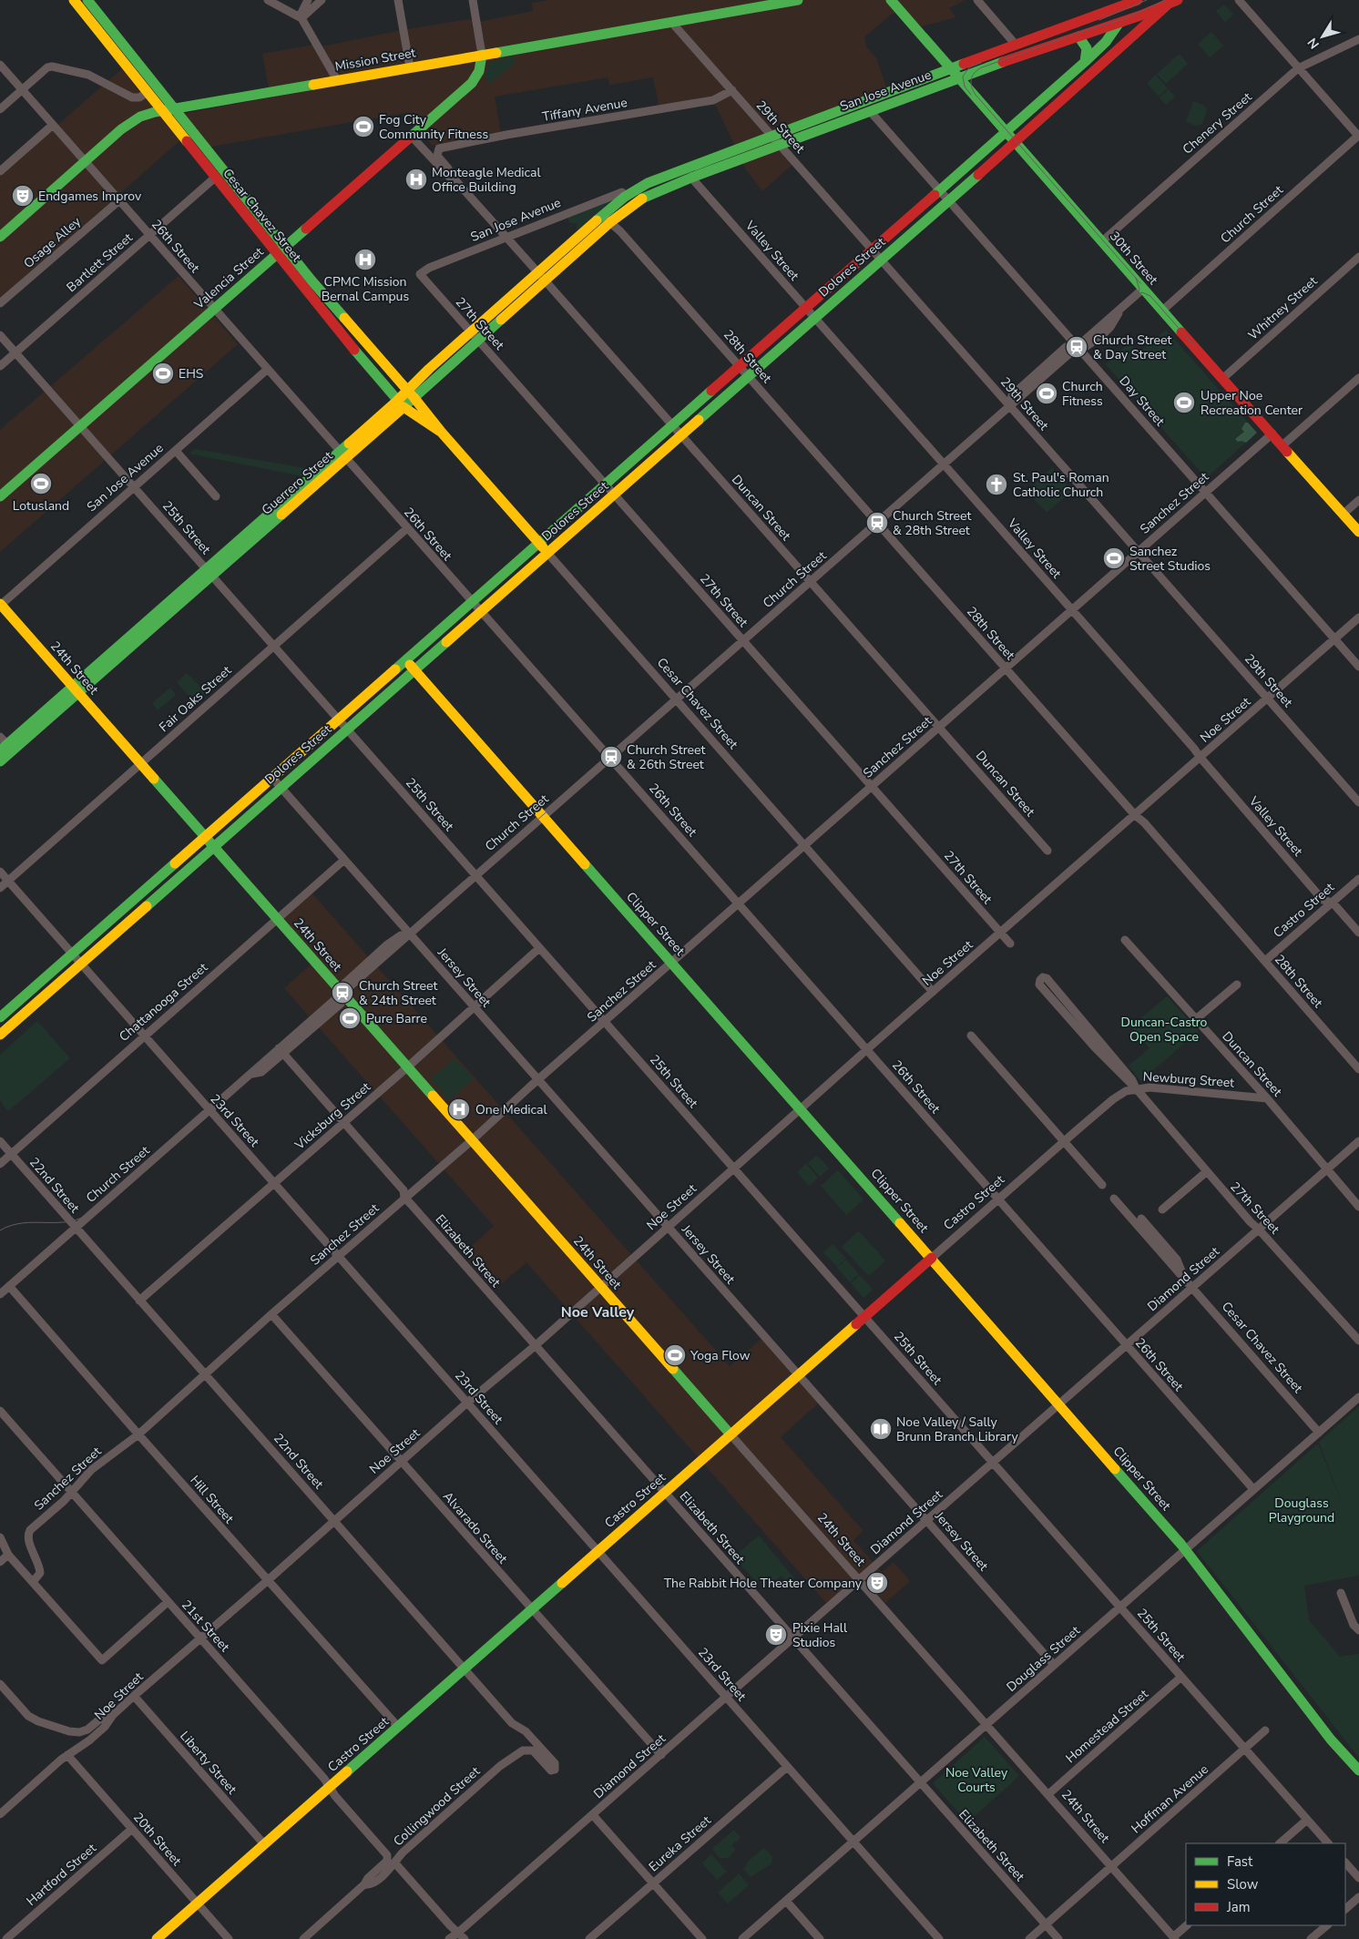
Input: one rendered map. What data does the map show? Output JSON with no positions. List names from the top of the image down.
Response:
{
  "streets": {
    "main road": [
      "Mission Street",
      "San Jose Avenue",
      "Cesar Chavez Street",
      "30th Street",
      "Dolores Street",
      "Valencia Street",
      "Guerrero Street",
      "24th Street",
      "Castro Street",
      "Clipper Street"
    ],
    "street": [
      "Tiffany Avenue",
      "Chenery Street",
      "29th Street",
      "Church Street",
      "Osage Alley",
      "26th Street",
      "Valley Street",
      "Bartlett Street",
      "Whitney Street",
      "27th Street",
      "28th Street",
      "Day Street",
      "Sanchez Street",
      "Duncan Street",
      "25th Street",
      "Fair Oaks Street",
      "Noe Street",
      "Jersey Street",
      "Chattanooga Street",
      "Newburg Street",
      "Vicksburg Street",
      "23rd Street",
      "22nd Street",
      "Elizabeth Street",
      "Diamond Street",
      "Hill Street",
      "Alvarado Street",
      "21st Street",
      "Douglass Street",
      "Homestead Street",
      "Liberty Street",
      "Hoffman Avenue",
      "Collingwood Street",
      "20th Street",
      "Eureka Street",
      "Hartford Street"
    ]
  },
  "crossings": [
    ["Mission Street", "29th Street"],
    ["Mission Street", "Cesar Chavez Street"],
    ["Mission Street", "26th Street"],
    ["Mission Street", "Valencia Street"],
    ["San Jose Avenue", "29th Street"],
    ["San Jose Avenue", "26th Street"],
    ["San Jose Avenue", "Valley Street"],
    ["San Jose Avenue", "30th Street"],
    ["San Jose Avenue", "Dolores Street"],
    ["San Jose Avenue", "27th Street"],
    ["San Jose Avenue", "28th Street"],
    ["San Jose Avenue", "Day Street"],
    ["San Jose Avenue", "Guerrero Street"],
    ["San Jose Avenue", "Duncan Street"],
    ["San Jose Avenue", "25th Street"],
    ["San Jose Avenue", "24th Street"],
    ["Tiffany Avenue", "29th Street"],
    ["Tiffany Avenue", "Duncan Street"],
    ["Chenery Street", "30th Street"],
    ["29th Street", "Church Street"],
    ["29th Street", "Dolores Street"],
    ["29th Street", "Sanchez Street"],
    ["29th Street", "Noe Street"],
    ["Church Street", "Cesar Chavez Street"],
    ["Church Street", "26th Street"],
    ["Church Street", "Valley Street"],
    ["Church Street", "30th Street"],
    ["Church Street", "27th Street"],
    ["Church Street", "28th Street"],
    ["Church Street", "Day Street"],
    ["Church Street", "Duncan Street"],
    ["Church Street", "25th Street"],
    ["Church Street", "24th Street"],
    ["Church Street", "Clipper Street"],
    ["Church Street", "Jersey Street"],
    ["Church Street", "23rd Street"],
    ["Church Street", "22nd Street"],
    ["Church Street", "Elizabeth Street"],
    ["Church Street", "Hill Street"],
    ["Cesar Chavez Street", "Bartlett Street"],
    ["Cesar Chavez Street", "Dolores Street"],
    ["Cesar Chavez Street", "Valencia Street"],
    ["Cesar Chavez Street", "Guerrero Street"],
    ["Cesar Chavez Street", "Sanchez Street"],
    ["Cesar Chavez Street", "Noe Street"],
    ["Cesar Chavez Street", "Diamond Street"],
    ["Cesar Chavez Street", "Douglass Street"],
    ["Osage Alley", "26th Street"],
    ["26th Street", "Bartlett Street"],
    ["26th Street", "Dolores Street"],
    ["26th Street", "Valencia Street"],
    ["26th Street", "Guerrero Street"],
    ["26th Street", "Sanchez Street"],
    ["26th Street", "Fair Oaks Street"],
    ["26th Street", "Noe Street"],
    ["26th Street", "Castro Street"],
    ["26th Street", "Diamond Street"],
    ["26th Street", "Douglass Street"],
    ["Valley Street", "Dolores Street"],
    ["Valley Street", "Sanchez Street"],
    ["Valley Street", "Noe Street"],
    ["Valley Street", "Castro Street"],
    ["30th Street", "Dolores Street"],
    ["30th Street", "Whitney Street"],
    ["30th Street", "Sanchez Street"],
    ["Bartlett Street", "25th Street"],
    ["Dolores Street", "27th Street"],
    ["Dolores Street", "28th Street"],
    ["Dolores Street", "Day Street"],
    ["Dolores Street", "Duncan Street"],
    ["Dolores Street", "25th Street"],
    ["Dolores Street", "24th Street"],
    ["Dolores Street", "Clipper Street"],
    ["Dolores Street", "Jersey Street"],
    ["Dolores Street", "23rd Street"],
    ["Valencia Street", "Duncan Street"],
    ["Valencia Street", "25th Street"],
    ["27th Street", "Guerrero Street"],
    ["27th Street", "Sanchez Street"],
    ["27th Street", "Noe Street"],
    ["27th Street", "Castro Street"],
    ["27th Street", "Newburg Street"],
    ["27th Street", "Diamond Street"],
    ["28th Street", "Guerrero Street"],
    ["28th Street", "Sanchez Street"],
    ["28th Street", "Noe Street"],
    ["28th Street", "Castro Street"],
    ["Day Street", "Sanchez Street"],
    ["Day Street", "Noe Street"],
    ["Guerrero Street", "Duncan Street"],
    ["Guerrero Street", "25th Street"],
    ["Guerrero Street", "24th Street"],
    ["Sanchez Street", "Duncan Street"],
    ["Sanchez Street", "25th Street"],
    ["Sanchez Street", "24th Street"],
    ["Sanchez Street", "Clipper Street"],
    ["Sanchez Street", "Jersey Street"],
    ["Sanchez Street", "23rd Street"],
    ["Sanchez Street", "22nd Street"],
    ["Sanchez Street", "Elizabeth Street"],
    ["Sanchez Street", "Hill Street"],
    ["Sanchez Street", "Alvarado Street"],
    ["Sanchez Street", "21st Street"],
    ["Duncan Street", "Newburg Street"],
    ["Duncan Street", "Diamond Street"],
    ["25th Street", "Fair Oaks Street"],
    ["25th Street", "Noe Street"],
    ["25th Street", "Castro Street"],
    ["25th Street", "Vicksburg Street"],
    ["25th Street", "Diamond Street"],
    ["25th Street", "Douglass Street"],
    ["25th Street", "Homestead Street"],
    ["25th Street", "Hoffman Avenue"],
    ["24th Street", "Fair Oaks Street"],
    ["24th Street", "Noe Street"],
    ["24th Street", "Castro Street"],
    ["24th Street", "Chattanooga Street"],
    ["24th Street", "Vicksburg Street"],
    ["24th Street", "Diamond Street"],
    ["24th Street", "Douglass Street"],
    ["24th Street", "Homestead Street"],
    ["24th Street", "Hoffman Avenue"],
    ["Fair Oaks Street", "23rd Street"],
    ["Noe Street", "Clipper Street"],
    ["Noe Street", "Jersey Street"],
    ["Noe Street", "23rd Street"],
    ["Noe Street", "22nd Street"],
    ["Noe Street", "Elizabeth Street"],
    ["Noe Street", "Hill Street"],
    ["Noe Street", "Alvarado Street"],
    ["Noe Street", "21st Street"],
    ["Noe Street", "Liberty Street"],
    ["Noe Street", "20th Street"],
    ["Castro Street", "Clipper Street"],
    ["Castro Street", "Jersey Street"],
    ["Castro Street", "Newburg Street"],
    ["Castro Street", "23rd Street"],
    ["Castro Street", "22nd Street"],
    ["Castro Street", "Elizabeth Street"],
    ["Castro Street", "Hill Street"],
    ["Castro Street", "Alvarado Street"],
    ["Castro Street", "21st Street"],
    ["Castro Street", "Liberty Street"],
    ["Castro Street", "20th Street"],
    ["Clipper Street", "Diamond Street"],
    ["Clipper Street", "Douglass Street"],
    ["Jersey Street", "Chattanooga Street"],
    ["Jersey Street", "Vicksburg Street"],
    ["Jersey Street", "Diamond Street"],
    ["Jersey Street", "Douglass Street"],
    ["Chattanooga Street", "23rd Street"],
    ["Chattanooga Street", "22nd Street"],
    ["Vicksburg Street", "23rd Street"],
    ["Vicksburg Street", "22nd Street"],
    ["Vicksburg Street", "Elizabeth Street"],
    ["23rd Street", "Diamond Street"],
    ["23rd Street", "Douglass Street"],
    ["23rd Street", "Eureka Street"],
    ["22nd Street", "Collingwood Street"],
    ["Elizabeth Street", "Diamond Street"],
    ["Elizabeth Street", "Douglass Street"],
    ["Elizabeth Street", "Hoffman Avenue"],
    ["Diamond Street", "Alvarado Street"],
    ["Diamond Street", "21st Street"],
    ["21st Street", "Collingwood Street"],
    ["20th Street", "Hartford Street"]
  ],
  "districts": ["Noe Valley"],
  "parks": ["Duncan-Castro Open Space", "Douglass Playground", "Noe Valley Courts"],
  "places": {
    "sports": [
      "Fog City Community Fitness",
      "EHS",
      "Church Fitness",
      "Upper Noe Recreation Center",
      "Lotusland",
      "Sanchez Street Studios",
      "Pure Barre",
      "Yoga Flow"
    ],
    "hospital": ["Monteagle Medical Office Building", "CPMC Mission Bernal Campus", "One Medical"],
    "theatre": ["Endgames Improv", "The Rabbit Hole Theater Company", "Pixie Hall Studios"],
    "station": [
      "Church Street & Day Street",
      "Church Street & 28th Street",
      "Church Street & 26th Street",
      "Church Street & 24th Street"
    ],
    "church": ["St. Paul's Roman Catholic Church"],
    "library": ["Noe Valley / Sally Brunn Branch Library"]
  },
  "legend": ["Fast", "Slow", "Jam"],
  "north": "bottom left"
}
